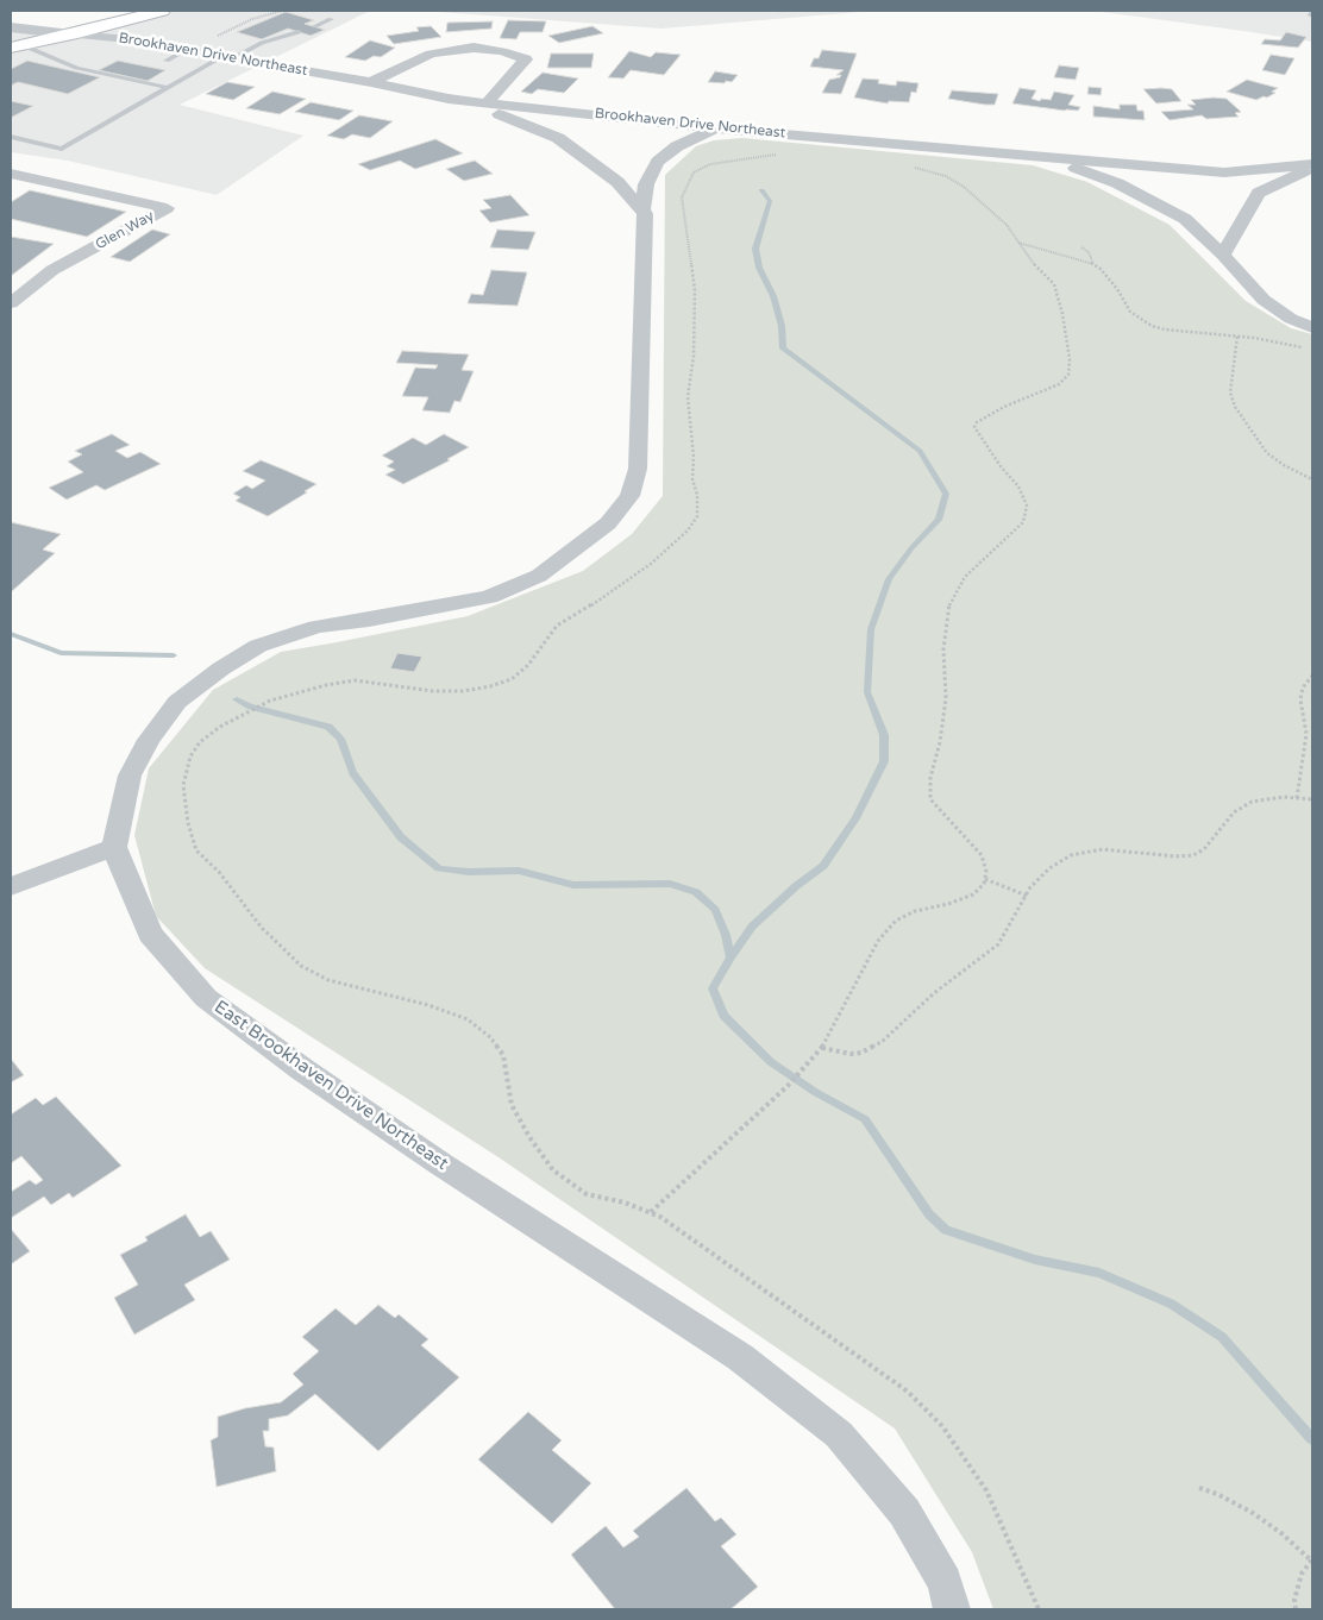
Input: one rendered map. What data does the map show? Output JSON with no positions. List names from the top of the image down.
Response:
{
  "streets": {
    "street": ["Brookhaven Drive Northeast", "Glen Way", "East Brookhaven Drive Northeast"]
  }
}
